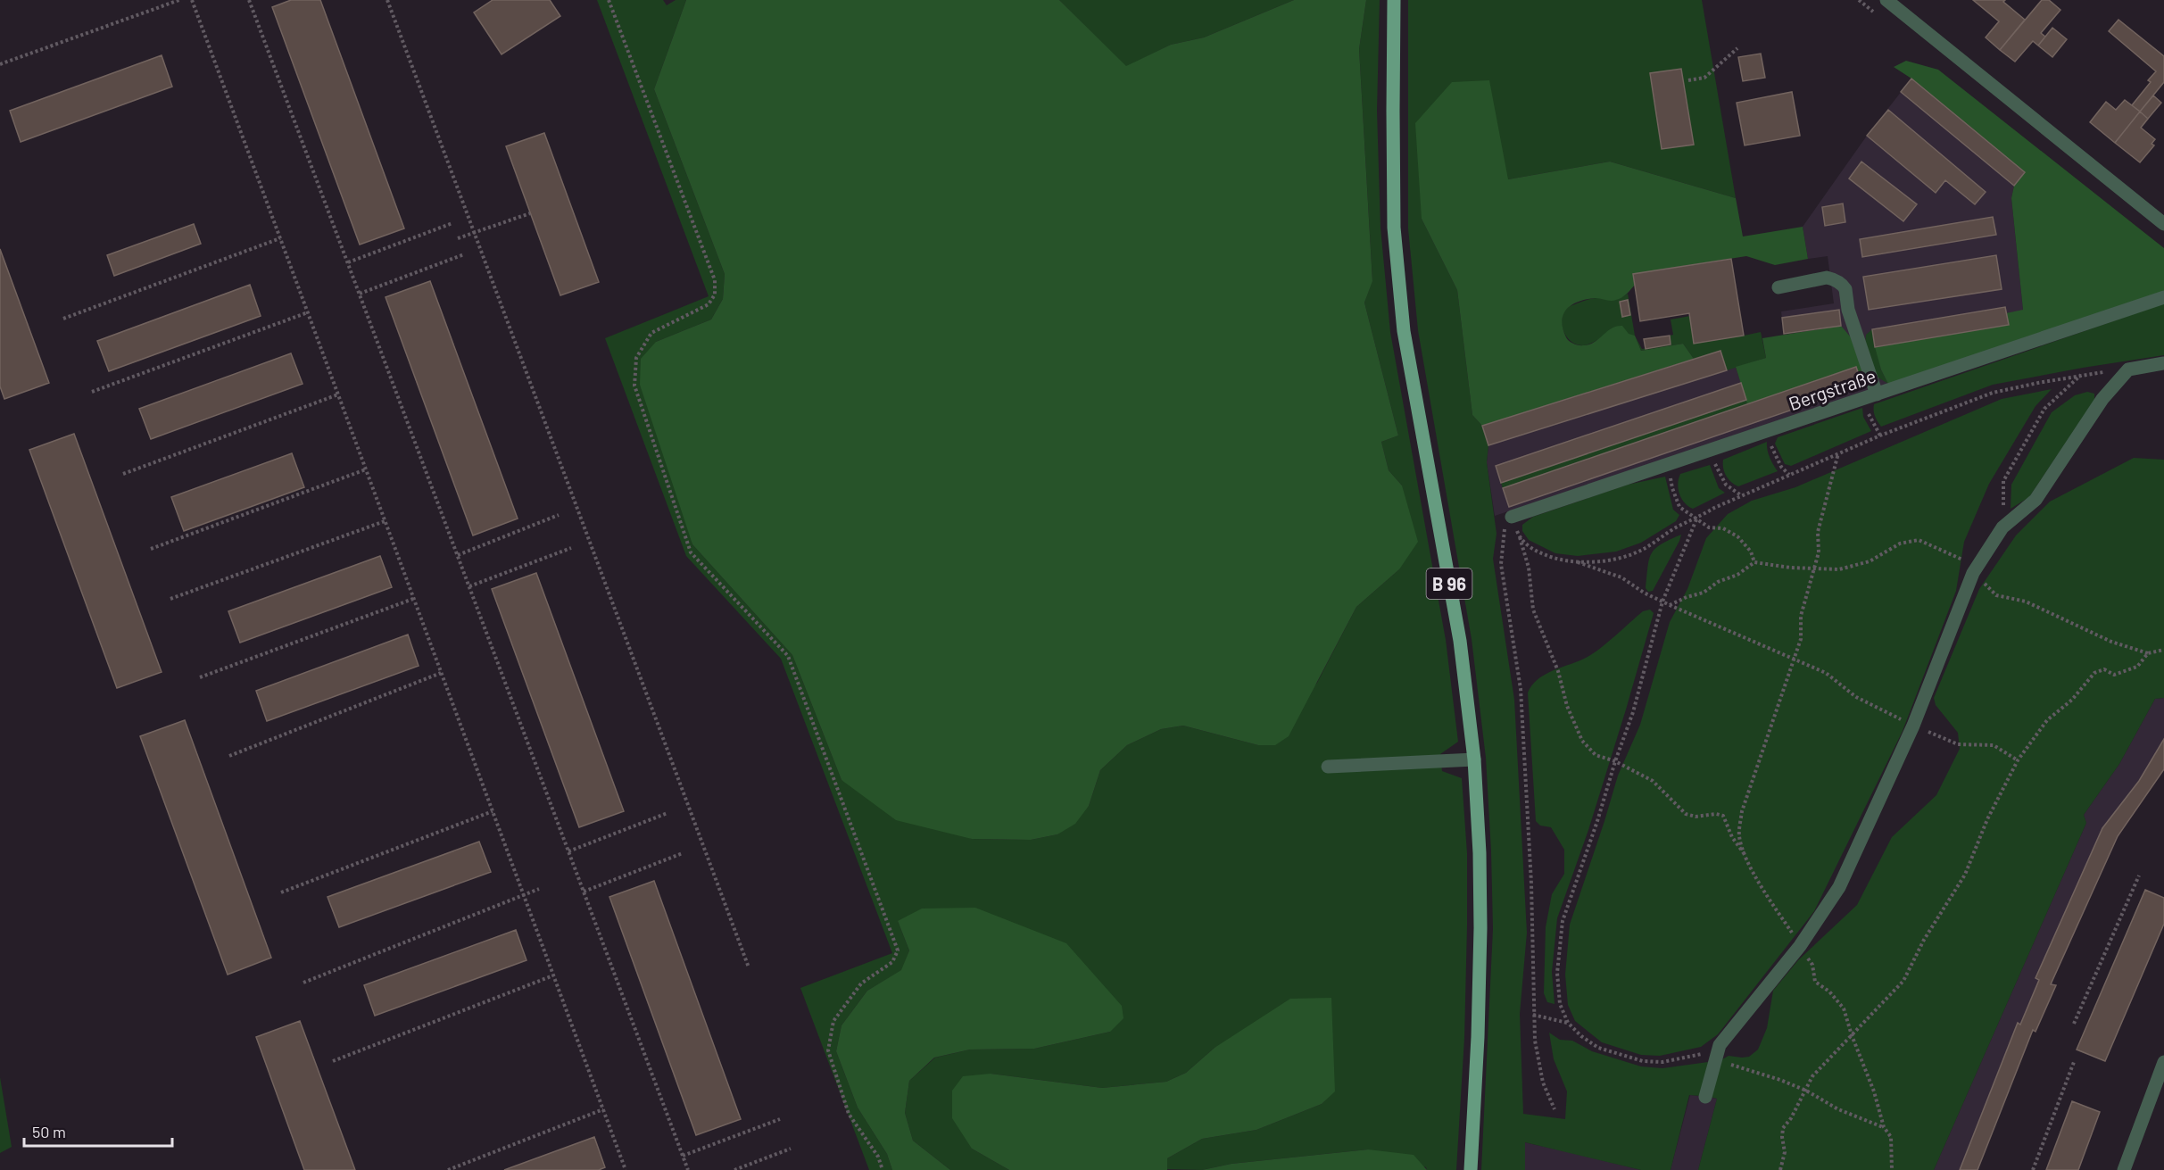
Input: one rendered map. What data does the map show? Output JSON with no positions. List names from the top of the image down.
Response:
{
  "streets": {
    "main road": ["B 96"],
    "street": ["Bergstraße"]
  },
  "scale_bar": "50 m"
}
